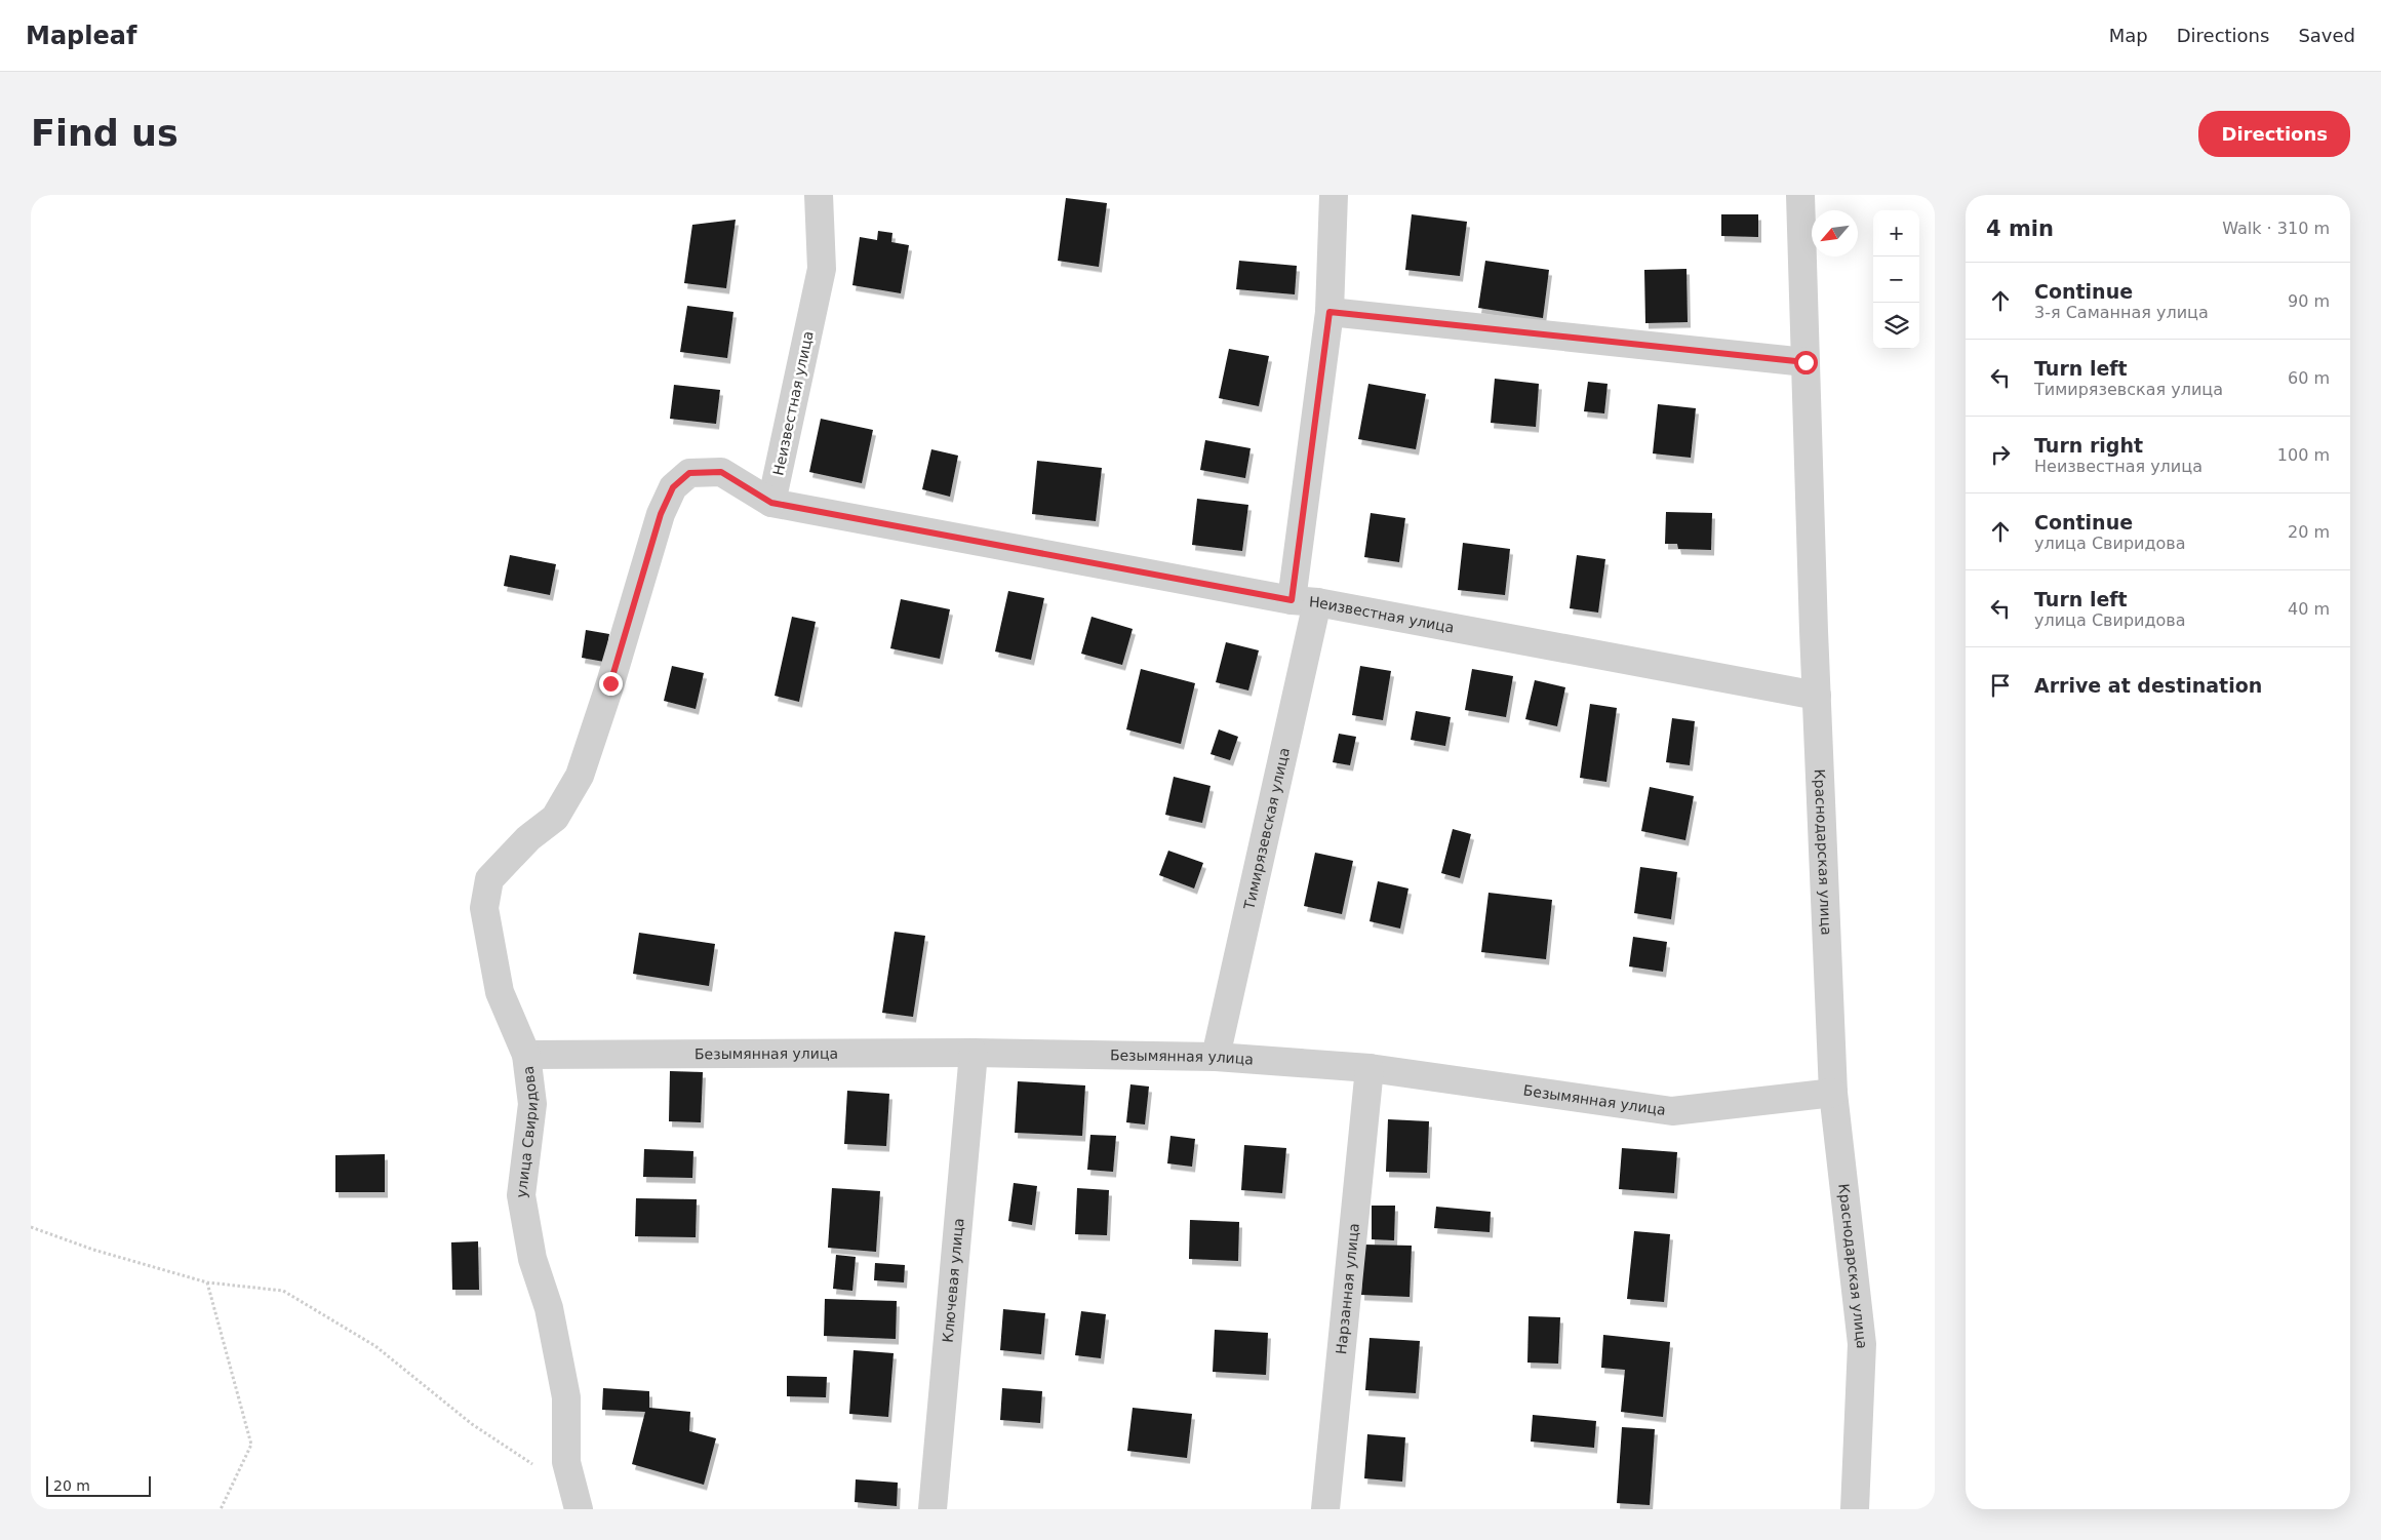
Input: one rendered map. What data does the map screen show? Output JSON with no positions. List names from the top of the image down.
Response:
{
  "streets": {
    "street": [
      "Неизвестная улица",
      "Тимирязевская улица",
      "Краснодарская улица",
      "Безымянная улица",
      "улица Свиридова",
      "Ключевая улица",
      "Нарзанная улица"
    ]
  },
  "crossings": [
    ["Неизвестная улица", "Тимирязевская улица"],
    ["Неизвестная улица", "Краснодарская улица"],
    ["Неизвестная улица", "улица Свиридова"],
    ["Тимирязевская улица", "Безымянная улица"],
    ["Краснодарская улица", "Безымянная улица"],
    ["Безымянная улица", "улица Свиридова"],
    ["Безымянная улица", "Ключевая улица"],
    ["Безымянная улица", "Нарзанная улица"]
  ],
  "scale_bar": "20 m",
  "north": "bottom left",
  "page": {
    "header": "Mapleaf",
    "nav": ["Map", "Directions", "Saved"],
    "buttons": "Directions",
    "title": "Find us",
    "heading": ["4 min", "Walk · 310 m"],
    "map_buttons": ["+", "−"],
    "list": [
      ["Continue", "3-я Саманная улица", "90 m"],
      ["Turn left", "Тимирязевская улица", "60 m"],
      ["Turn right", "Неизвестная улица", "100 m"],
      ["Continue", "улица Свиридова", "20 m"],
      ["Turn left", "улица Свиридова", "40 m"],
      "Arrive at destination"
    ],
    "scale": "20 m"
  }
}
